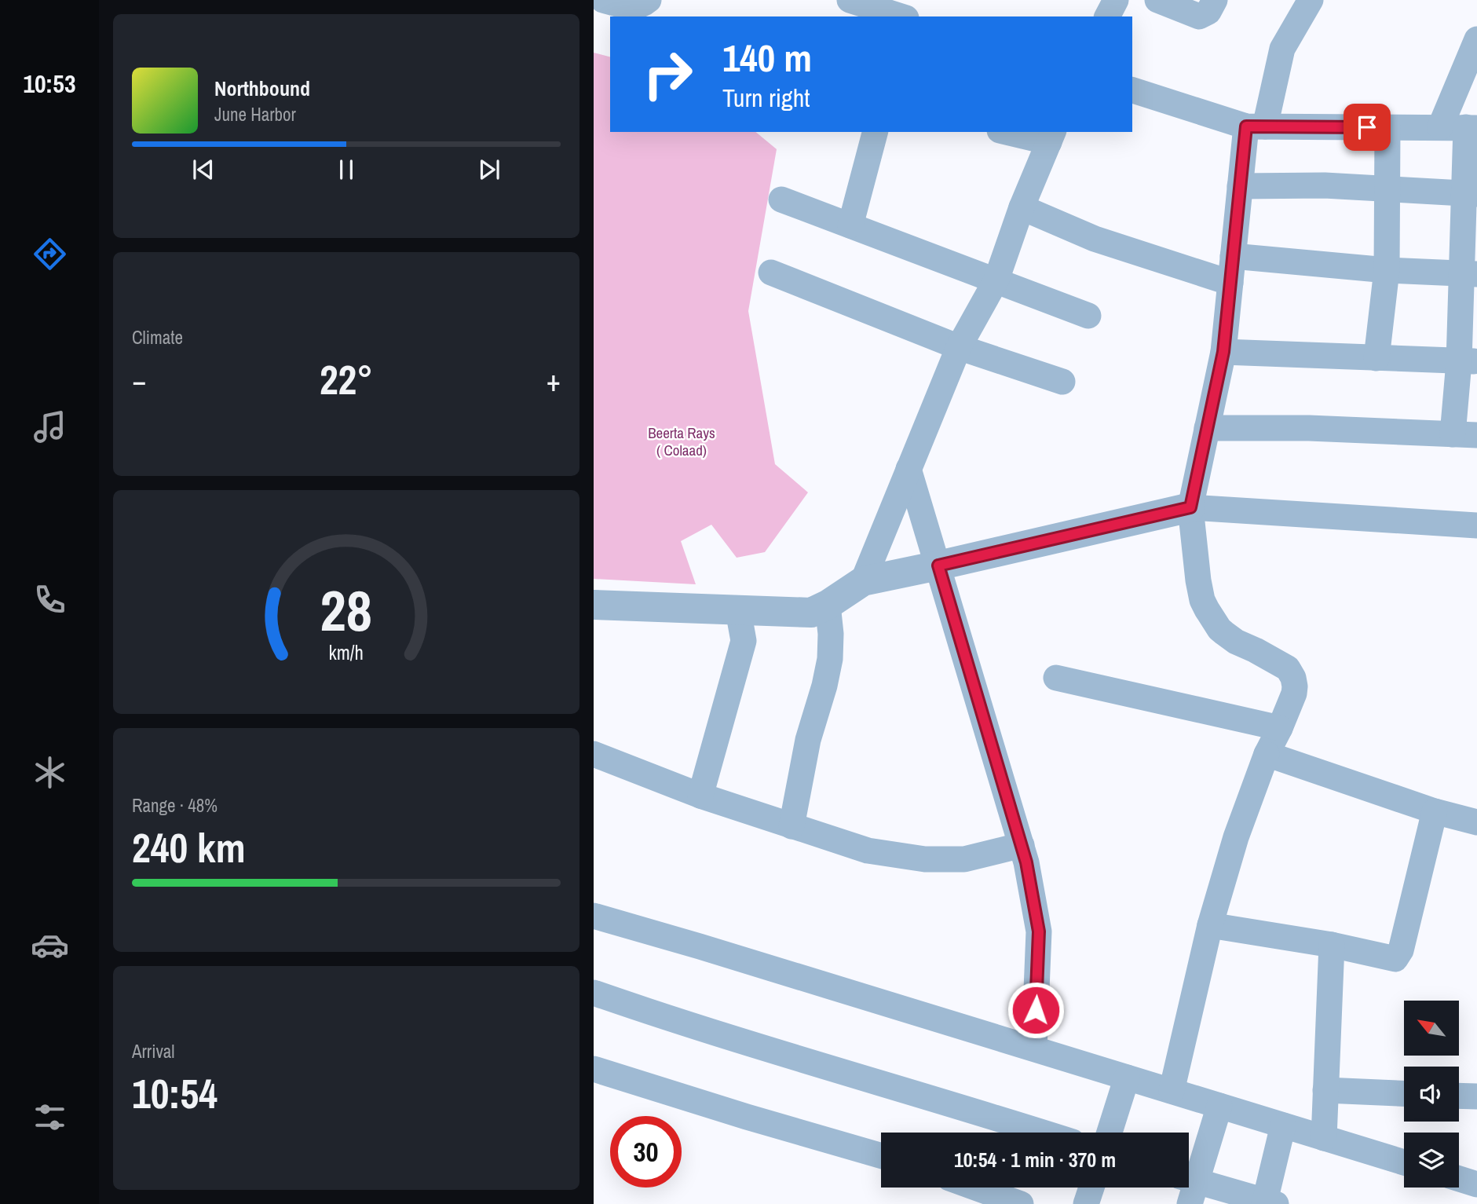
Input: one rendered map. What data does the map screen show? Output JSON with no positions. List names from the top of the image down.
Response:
{
  "parks": ["Beerta Rays ( Colaad)"],
  "north": "top left",
  "page": {
    "tabs": "10:53",
    "turn": ["140 m", "Turn right"],
    "song": ["Northbound", "June Harbor"],
    "tile": [
      "Climate",
      ["Range · 48%", "240 km"],
      ["Arrival", "10:54"]
    ],
    "heat": ["−", "22°", "+"],
    "limit": "30",
    "trip": "10:54 · 1 min · 370 m",
    "gauge": ["28", "km/h"]
  }
}
